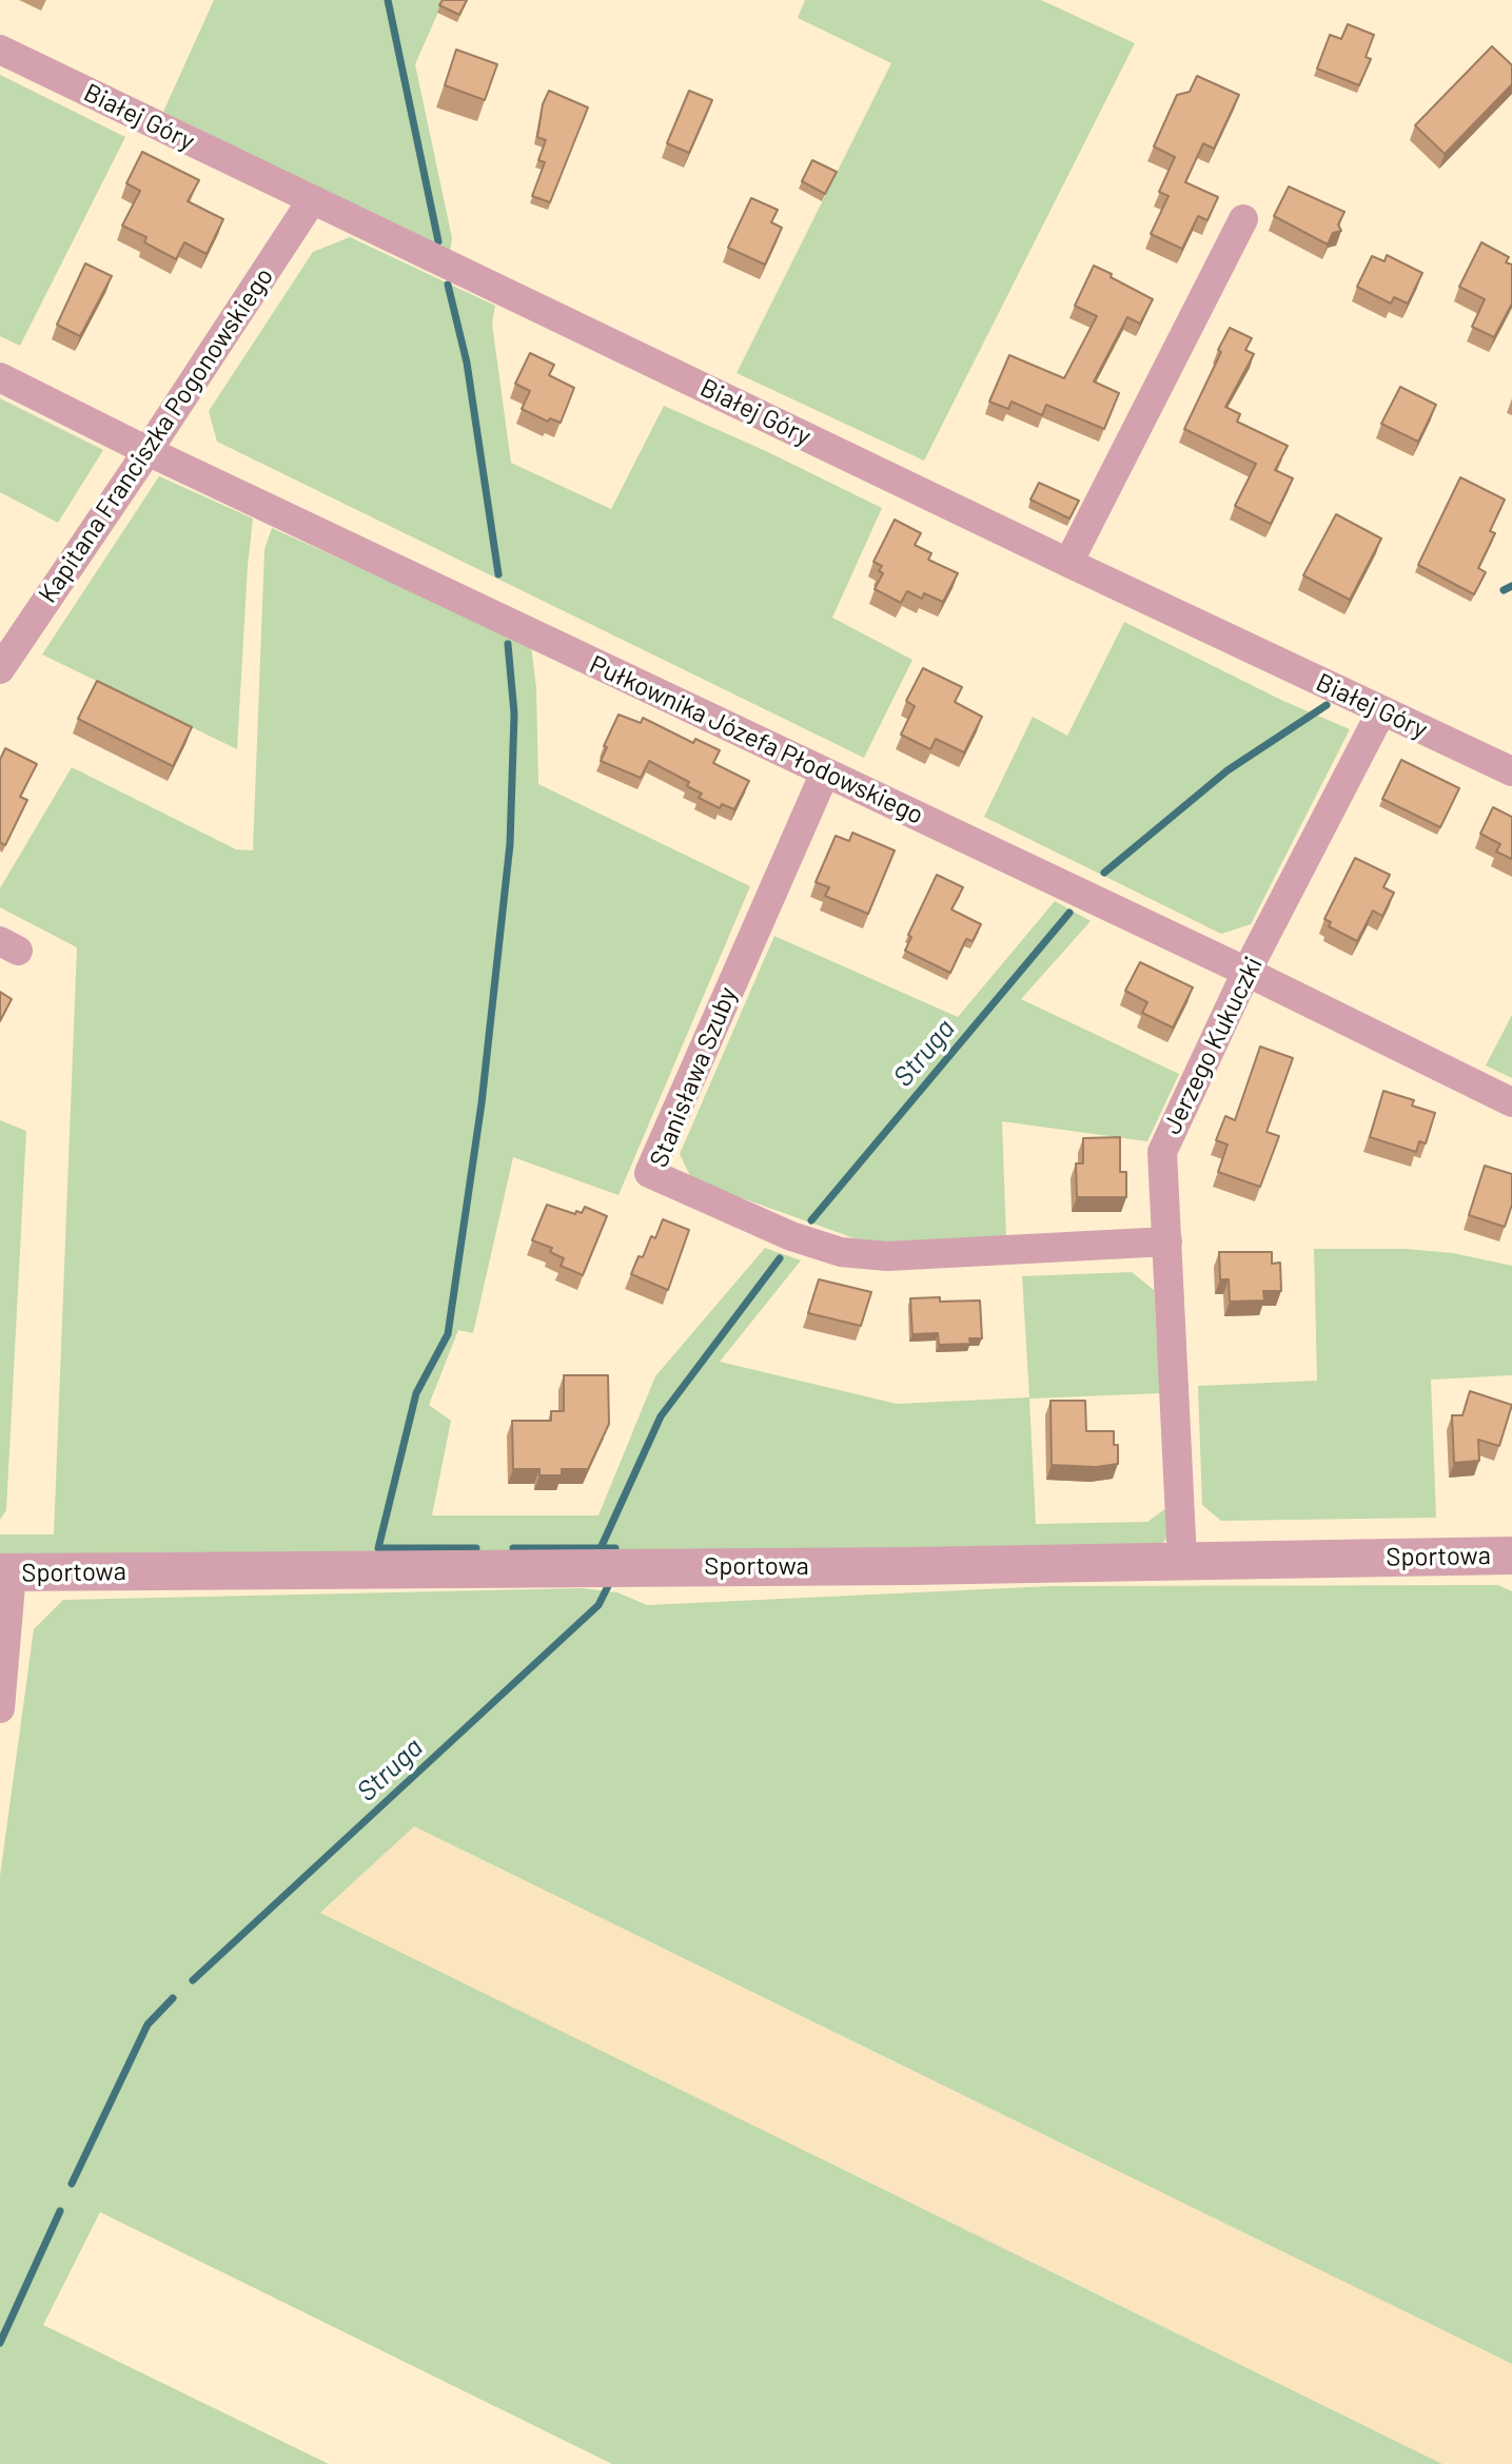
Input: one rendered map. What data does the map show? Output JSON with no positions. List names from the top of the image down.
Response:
{
  "streets": {
    "street": [
      "Białej Góry",
      "Kapitana Franciszka Pogonowskiego",
      "Pułkownika Józefa Płodowskiego",
      "Jerzego Kukuczki",
      "Stanisława Szuby",
      "Sportowa"
    ]
  },
  "crossings": [
    ["Białej Góry", "Kapitana Franciszka Pogonowskiego"],
    ["Białej Góry", "Jerzego Kukuczki"],
    ["Kapitana Franciszka Pogonowskiego", "Pułkownika Józefa Płodowskiego"],
    ["Pułkownika Józefa Płodowskiego", "Jerzego Kukuczki"],
    ["Pułkownika Józefa Płodowskiego", "Stanisława Szuby"],
    ["Jerzego Kukuczki", "Stanisława Szuby"],
    ["Jerzego Kukuczki", "Sportowa"]
  ],
  "water": ["Struga"]
}
